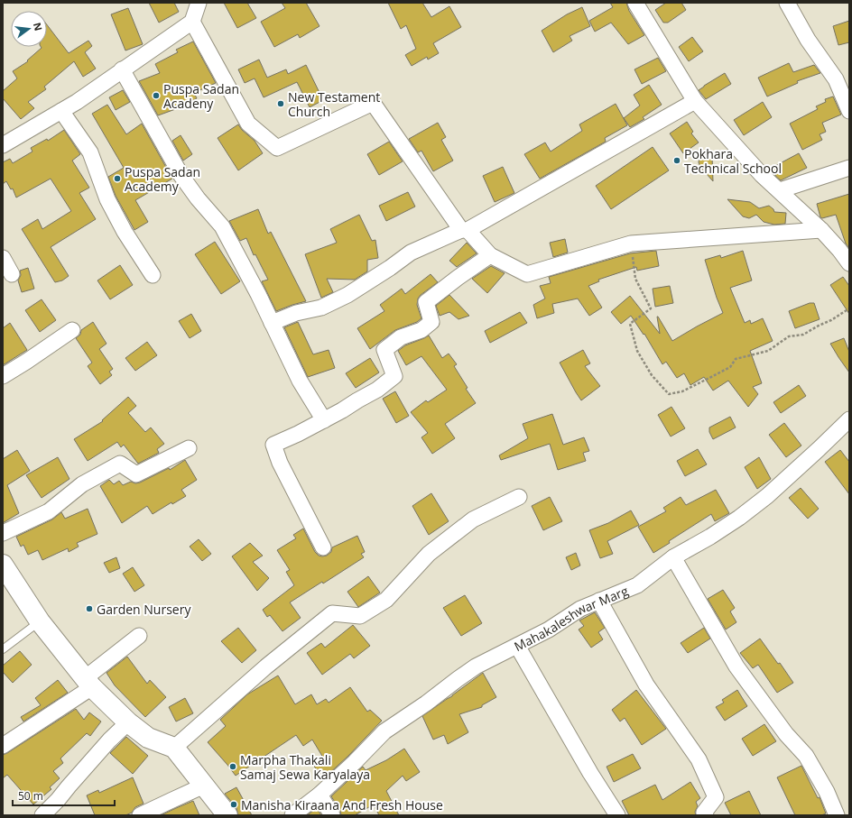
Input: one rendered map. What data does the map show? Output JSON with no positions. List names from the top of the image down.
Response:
{
  "streets": {
    "street": ["Mahakaleshwar Marg"]
  },
  "places": [
    "Puspa Sadan Acadeny",
    "New Testament Church",
    "Pokhara Technical School",
    "Puspa Sadan Academy",
    "Garden Nursery",
    "Marpha Thakali Samaj Sewa Karyalaya",
    "Manisha Kiraana And Fresh House"
  ],
  "scale_bar": "50 m",
  "north": "right"
}
